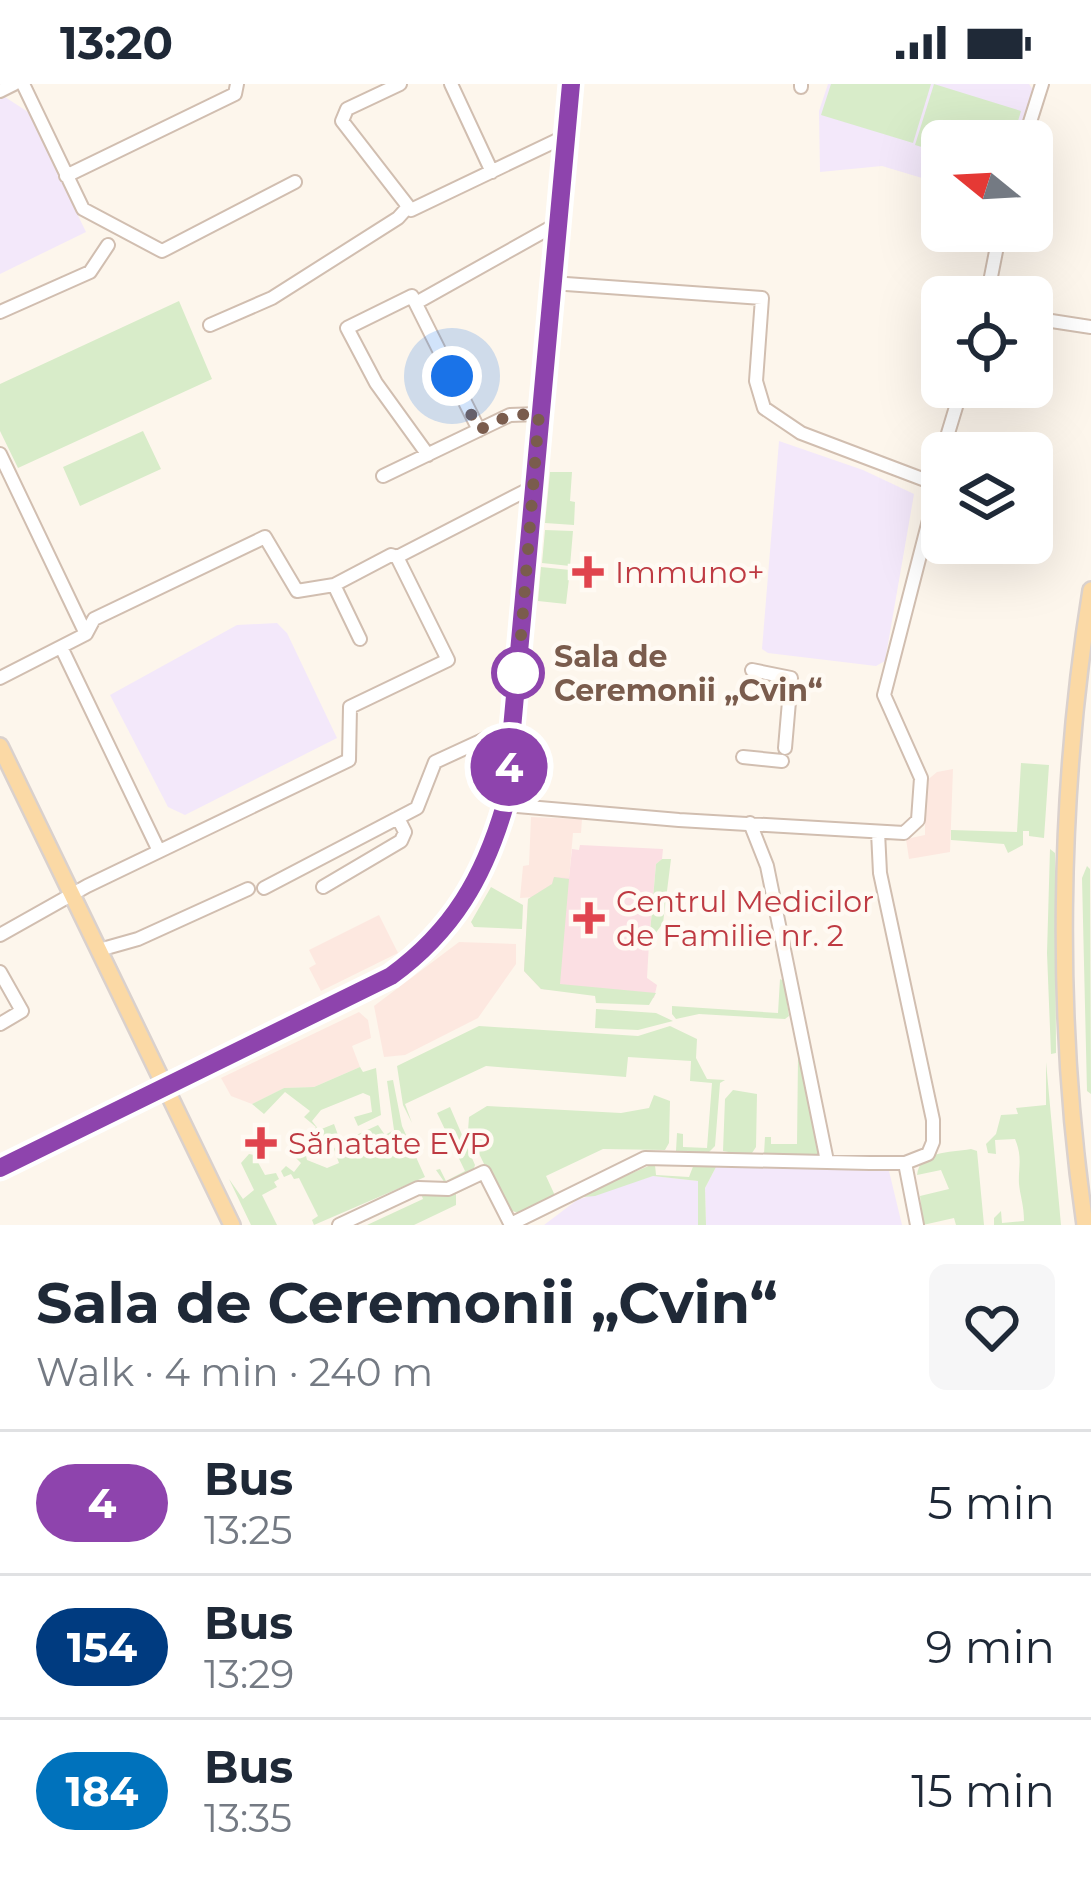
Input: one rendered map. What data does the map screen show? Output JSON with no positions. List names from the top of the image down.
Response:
{
  "places": {
    "health": ["Immuno+", "Centrul Medicilor de Familie nr. 2", "Sănatate EVP"],
    "other": ["Sala de Ceremonii „Cvin“"]
  },
  "lines": ["bus line 4"],
  "north": "left",
  "page": {
    "status": "13:20",
    "on_map": "4",
    "heading": ["Sala de Ceremonii „Cvin“", "Walk · 4 min · 240 m"],
    "list": [
      {
        "mark": "4",
        "name": "Bus",
        "note": "13:25",
        "value": "5 min"
      },
      {
        "mark": "154",
        "name": "Bus",
        "note": "13:29",
        "value": "9 min"
      },
      {
        "mark": "184",
        "name": "Bus",
        "note": "13:35",
        "value": "15 min"
      }
    ]
  }
}
